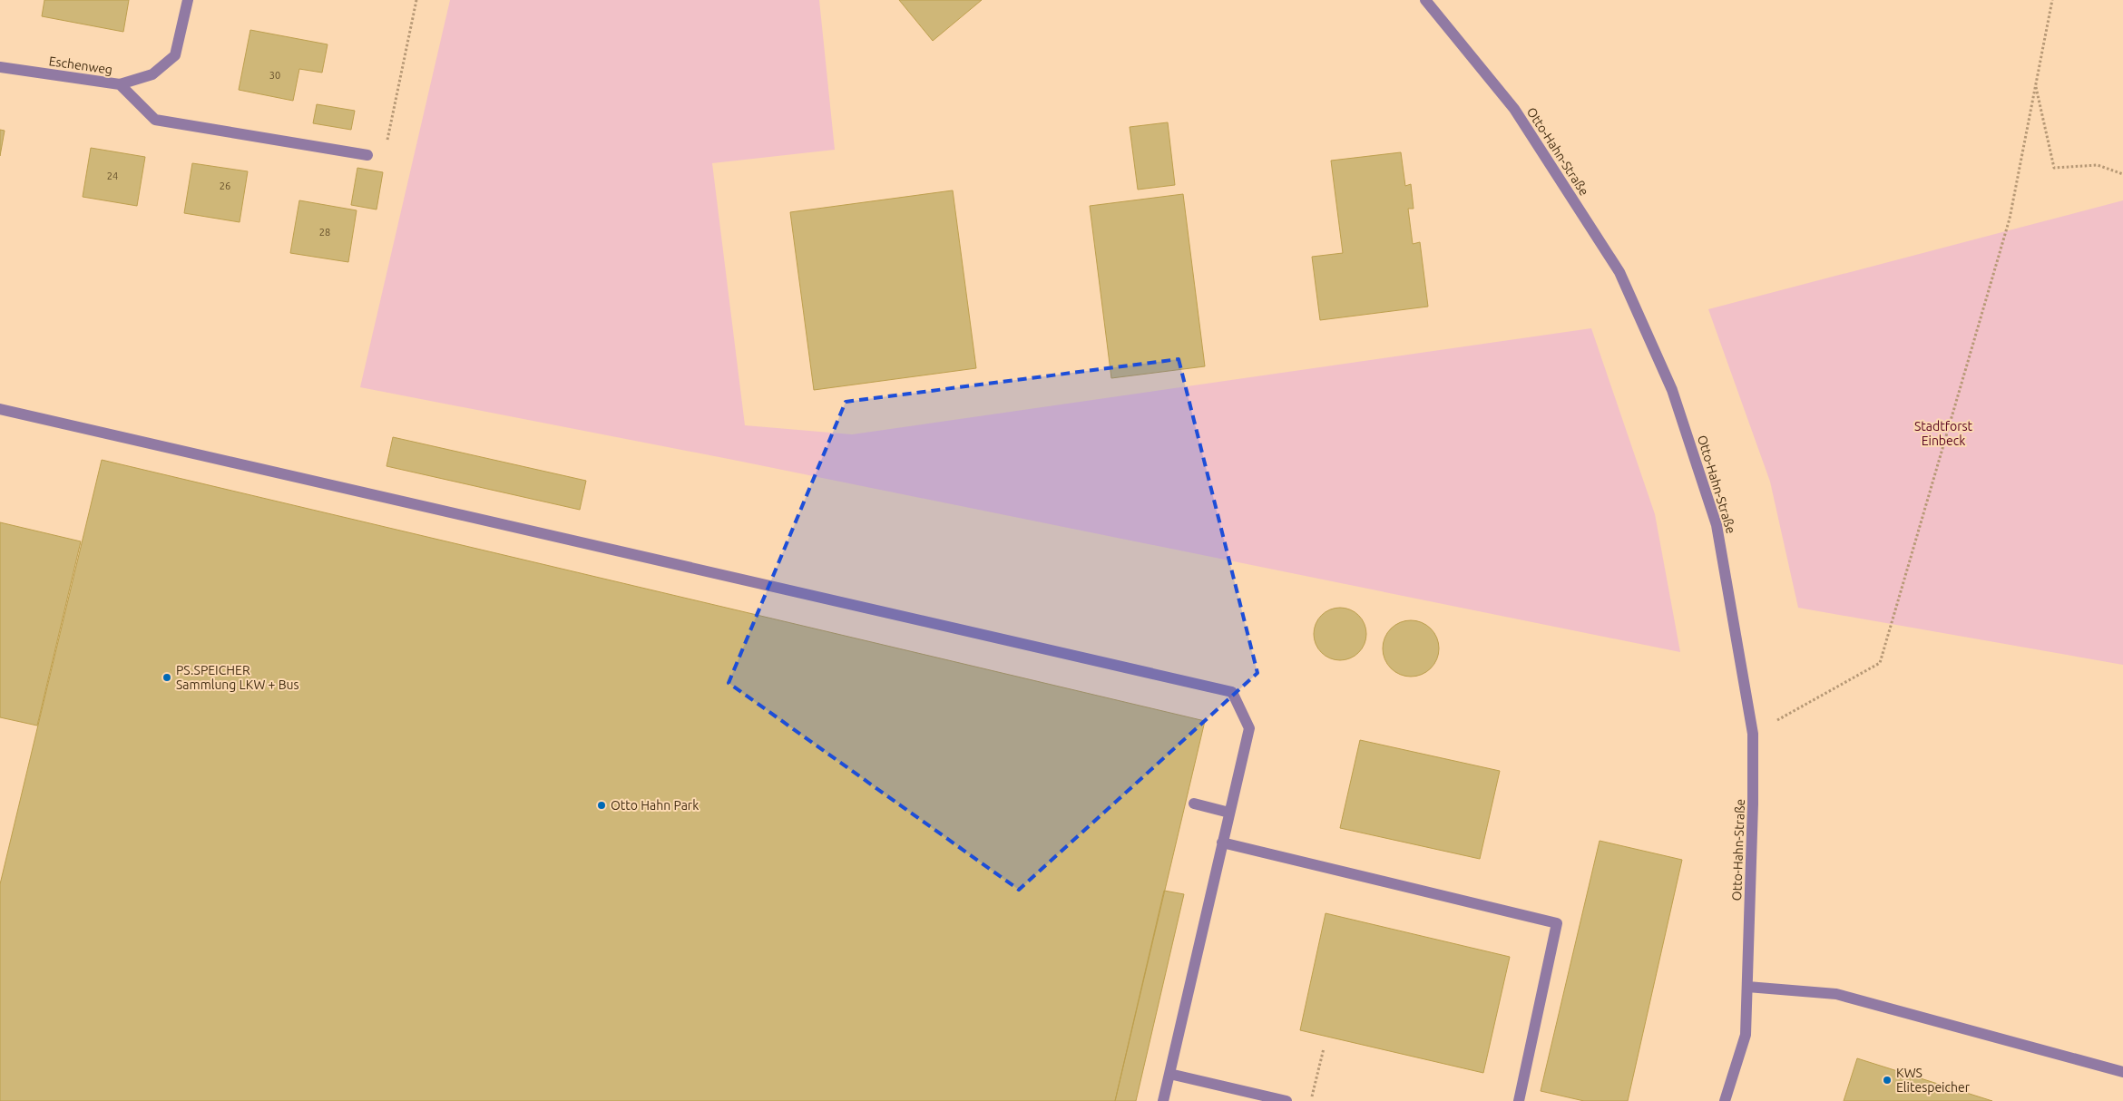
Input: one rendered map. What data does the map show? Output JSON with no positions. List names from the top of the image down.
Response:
{
  "streets": {
    "street": ["Eschenweg", "Otto-Hahn-Straße"]
  },
  "parks": ["Stadtforst Einbeck"],
  "places": ["PS.SPEICHER Sammlung LKW + Bus", "Otto Hahn Park", "KWS Elitespeicher"],
  "house_numbers": [
    "30",
    "24",
    "26",
    "28"
  ]
}
